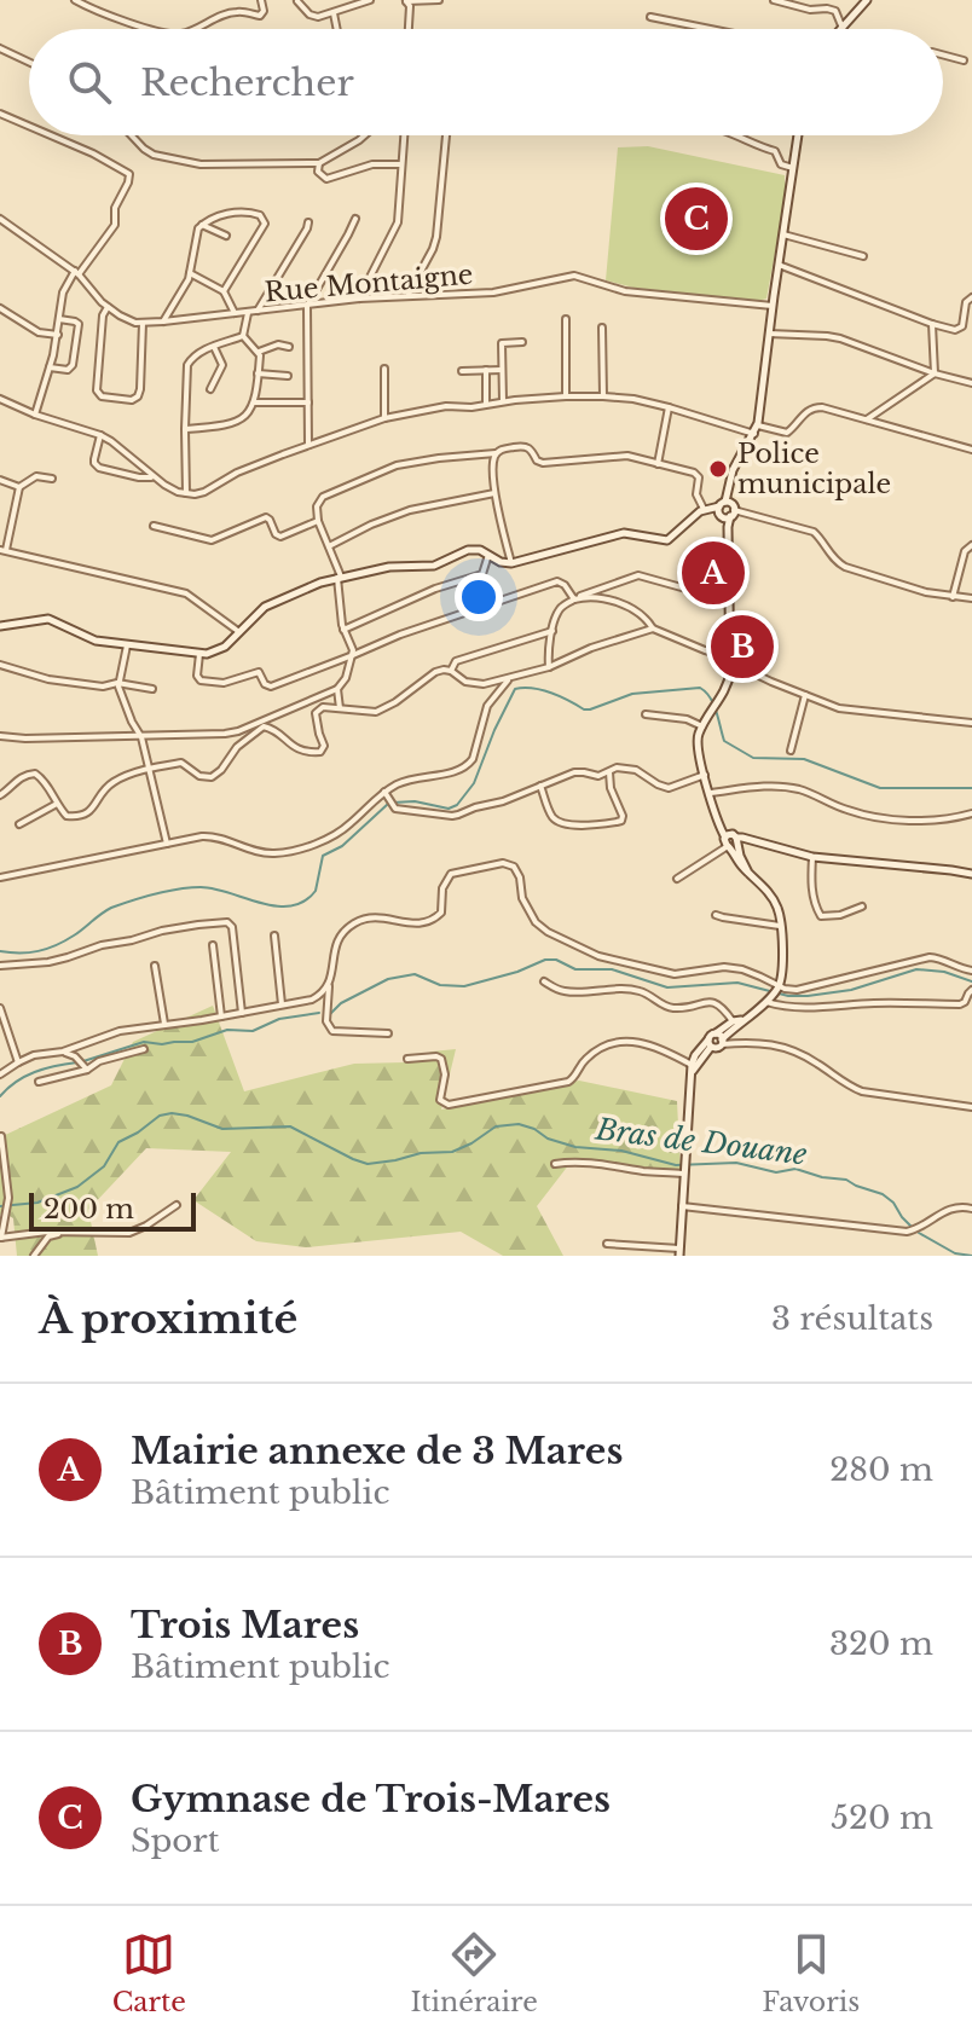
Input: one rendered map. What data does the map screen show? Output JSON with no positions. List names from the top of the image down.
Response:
{
  "streets": {
    "street": ["Rue Montaigne"]
  },
  "water": ["Bras de Douane"],
  "places": ["Police municipale"],
  "scale_bar": "200 m",
  "page": {
    "search": "Rechercher",
    "pins": ["C", "A", "B"],
    "scale": "200 m",
    "heading": ["À proximité", "3 résultats"],
    "list": [
      {
        "mark": "A",
        "name": "Mairie annexe de 3 Mares",
        "note": "Bâtiment public",
        "value": "280 m"
      },
      {
        "mark": "B",
        "name": "Trois Mares",
        "note": "Bâtiment public",
        "value": "320 m"
      },
      {
        "mark": "C",
        "name": "Gymnase de Trois-Mares",
        "note": "Sport",
        "value": "520 m"
      }
    ],
    "nav": ["Carte", "Itinéraire", "Favoris"]
  }
}
